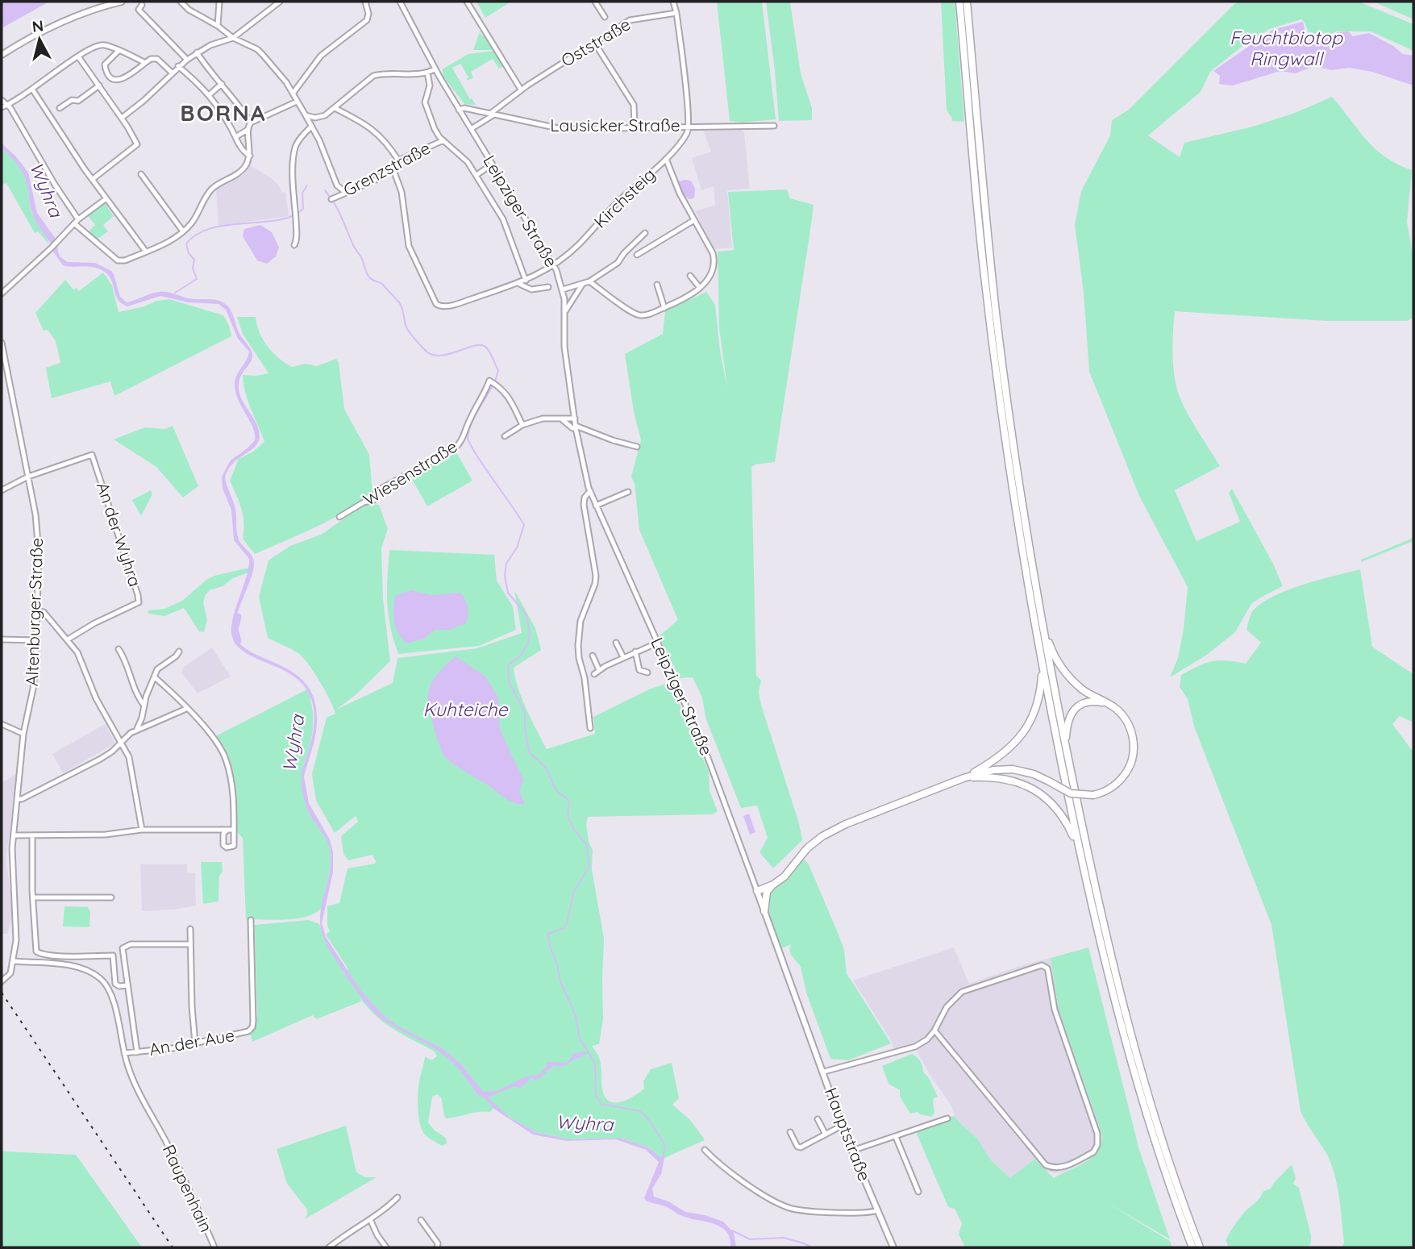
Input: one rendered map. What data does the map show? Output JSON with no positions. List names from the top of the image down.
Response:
{
  "streets": {
    "main road": ["Hauptstraße"],
    "street": [
      "Oststraße",
      "Lausicker Straße",
      "Grenzstraße",
      "Kirchsteig",
      "Leipziger Straße",
      "Wiesenstraße",
      "An der Wyhra",
      "Altenburger Straße",
      "An der Aue",
      "Raupenhain"
    ]
  },
  "crossings": [
    ["Oststraße", "Lausicker Straße"],
    ["Oststraße", "Leipziger Straße"],
    ["Lausicker Straße", "Kirchsteig"],
    ["Lausicker Straße", "Leipziger Straße"],
    ["Grenzstraße", "Kirchsteig"],
    ["Kirchsteig", "Leipziger Straße"],
    ["Leipziger Straße", "Hauptstraße"],
    ["An der Wyhra", "Altenburger Straße"],
    ["Altenburger Straße", "Raupenhain"],
    ["An der Aue", "Raupenhain"]
  ],
  "districts": ["BORNA"],
  "water": ["Feuchtbiotop Ringwall", "Wyhra", "Kuhteiche"],
  "north": "top"
}
